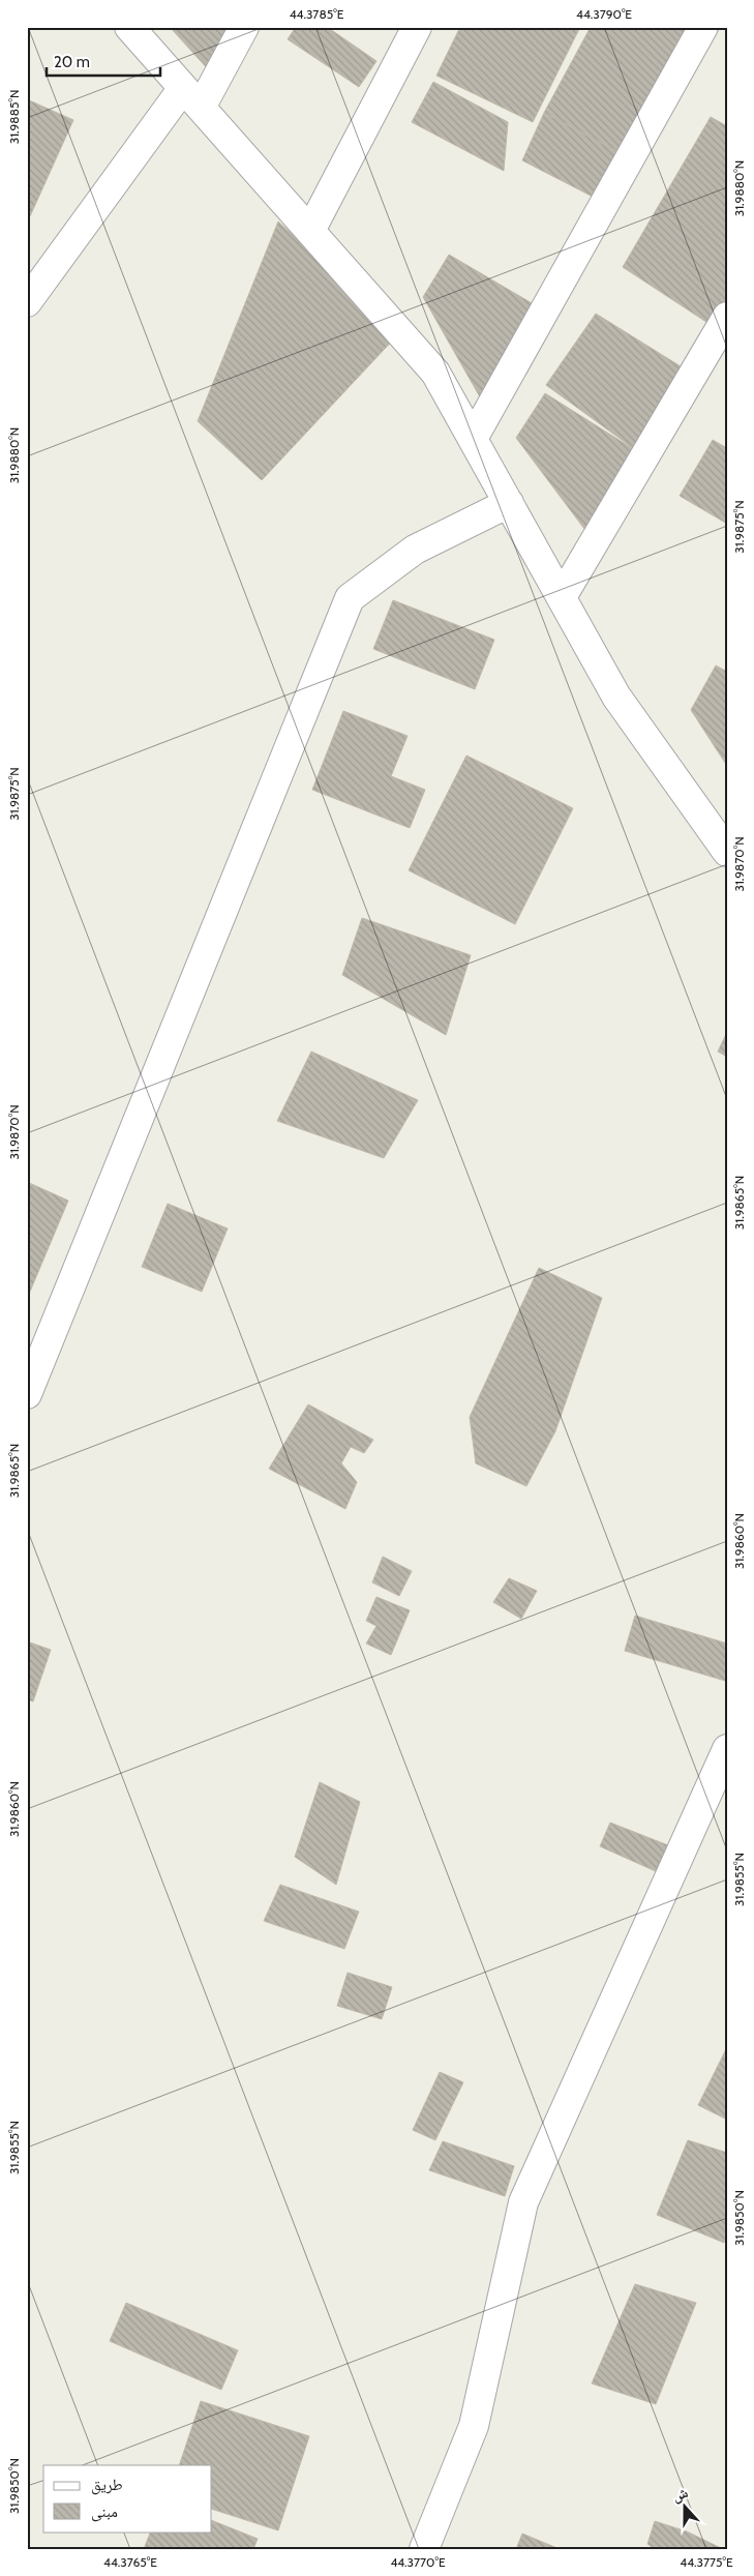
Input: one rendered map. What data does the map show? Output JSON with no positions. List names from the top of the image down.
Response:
{
  "legend": ["طريق", "مبنى"],
  "scale_bar": "20 m",
  "north": "top",
  "coordinates": [
    "44.3785°E",
    "44.3790°E",
    "31.9885°N",
    "31.9880°N",
    "31.9875°N",
    "31.9870°N",
    "31.9865°N",
    "31.9860°N",
    "31.9855°N",
    "31.9850°N",
    "44.3765°E",
    "44.3770°E",
    "44.3775°E"
  ]
}
